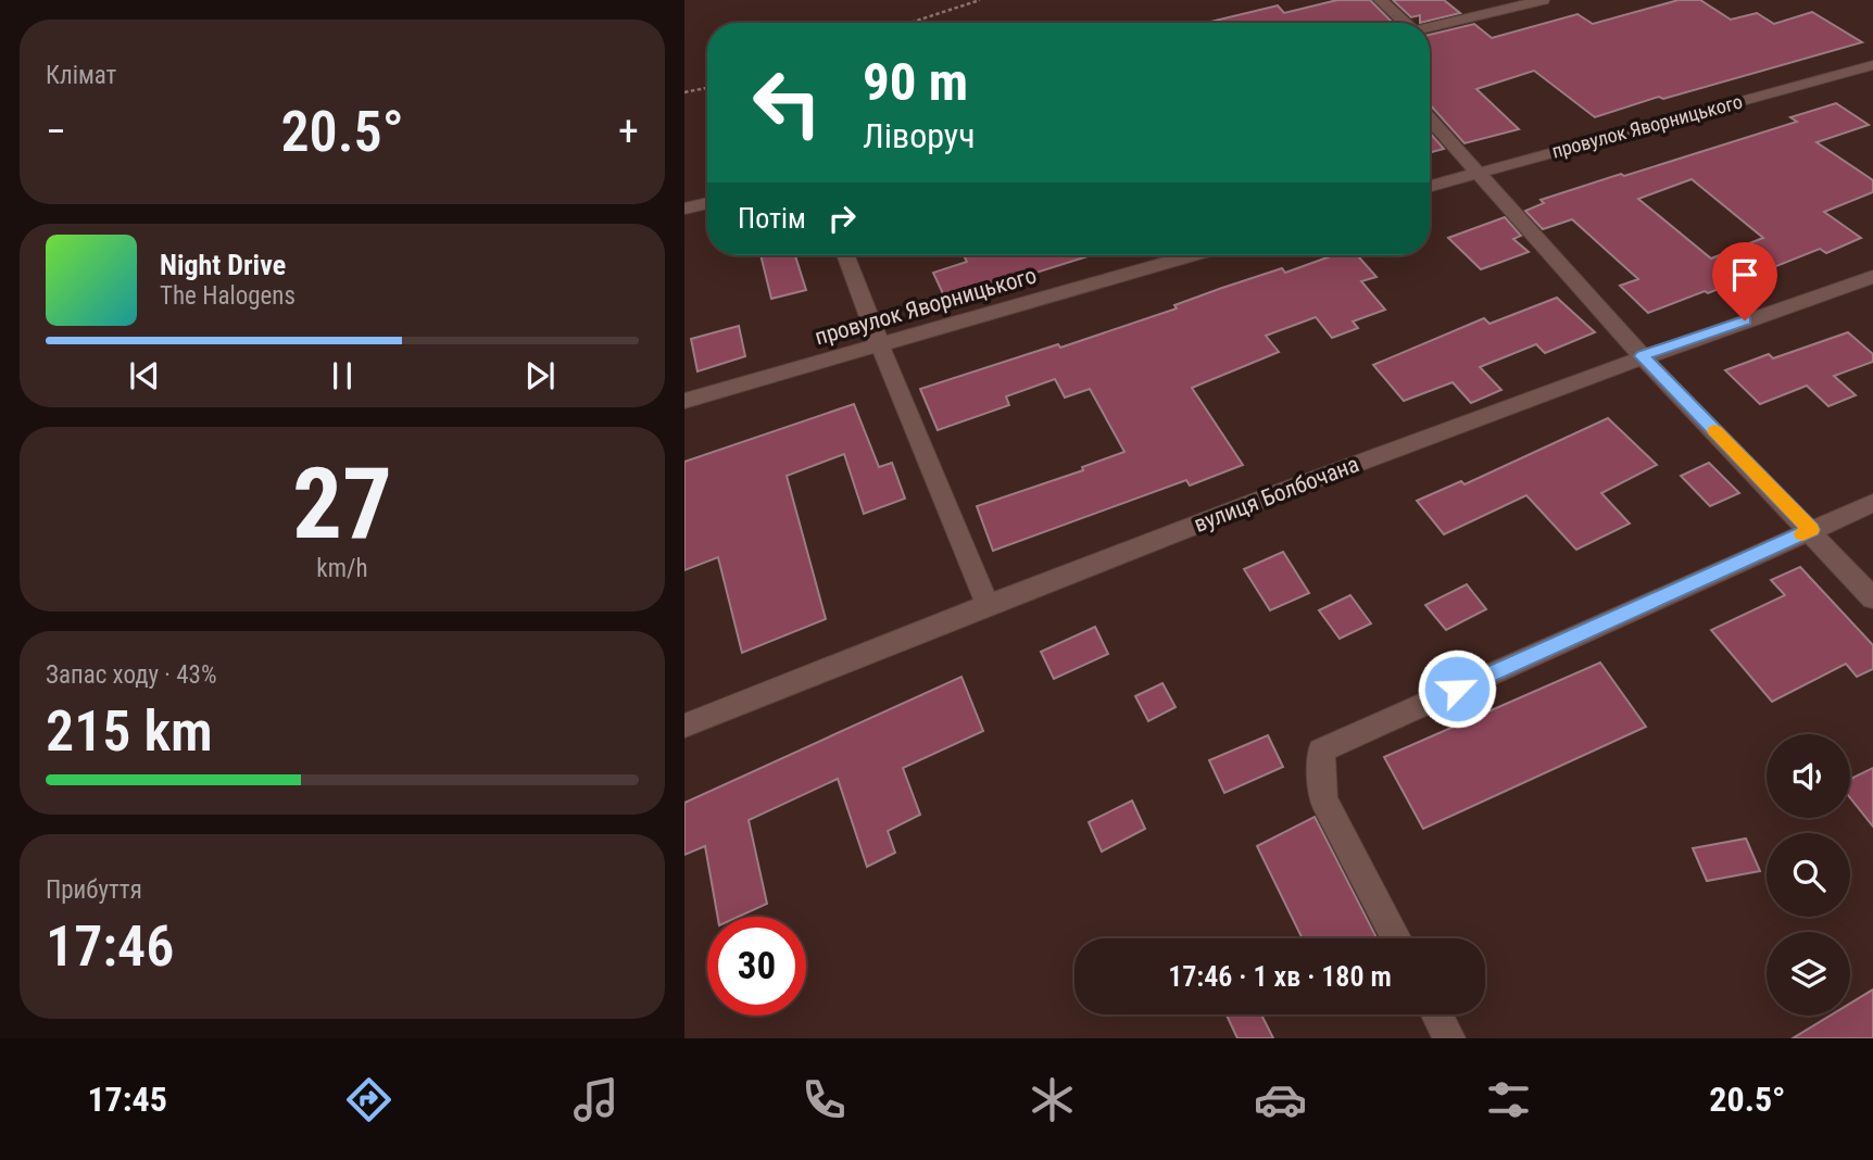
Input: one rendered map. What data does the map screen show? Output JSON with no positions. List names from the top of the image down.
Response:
{
  "streets": {
    "street": ["провулок Яворницького", "вулиця Болбочана"]
  },
  "page": {
    "tile": [
      "Клімат",
      ["27", "km/h"],
      ["Запас ходу · 43%", "215 km"],
      ["Прибуття", "17:46"]
    ],
    "turn": ["90 m", "Ліворуч"],
    "heat": ["−", "20.5°", "+"],
    "then": "Потім",
    "song": ["Night Drive", "The Halogens"],
    "limit": "30",
    "trip": "17:46 · 1 хв · 180 m",
    "tabs": ["17:45", "20.5°"]
  }
}
